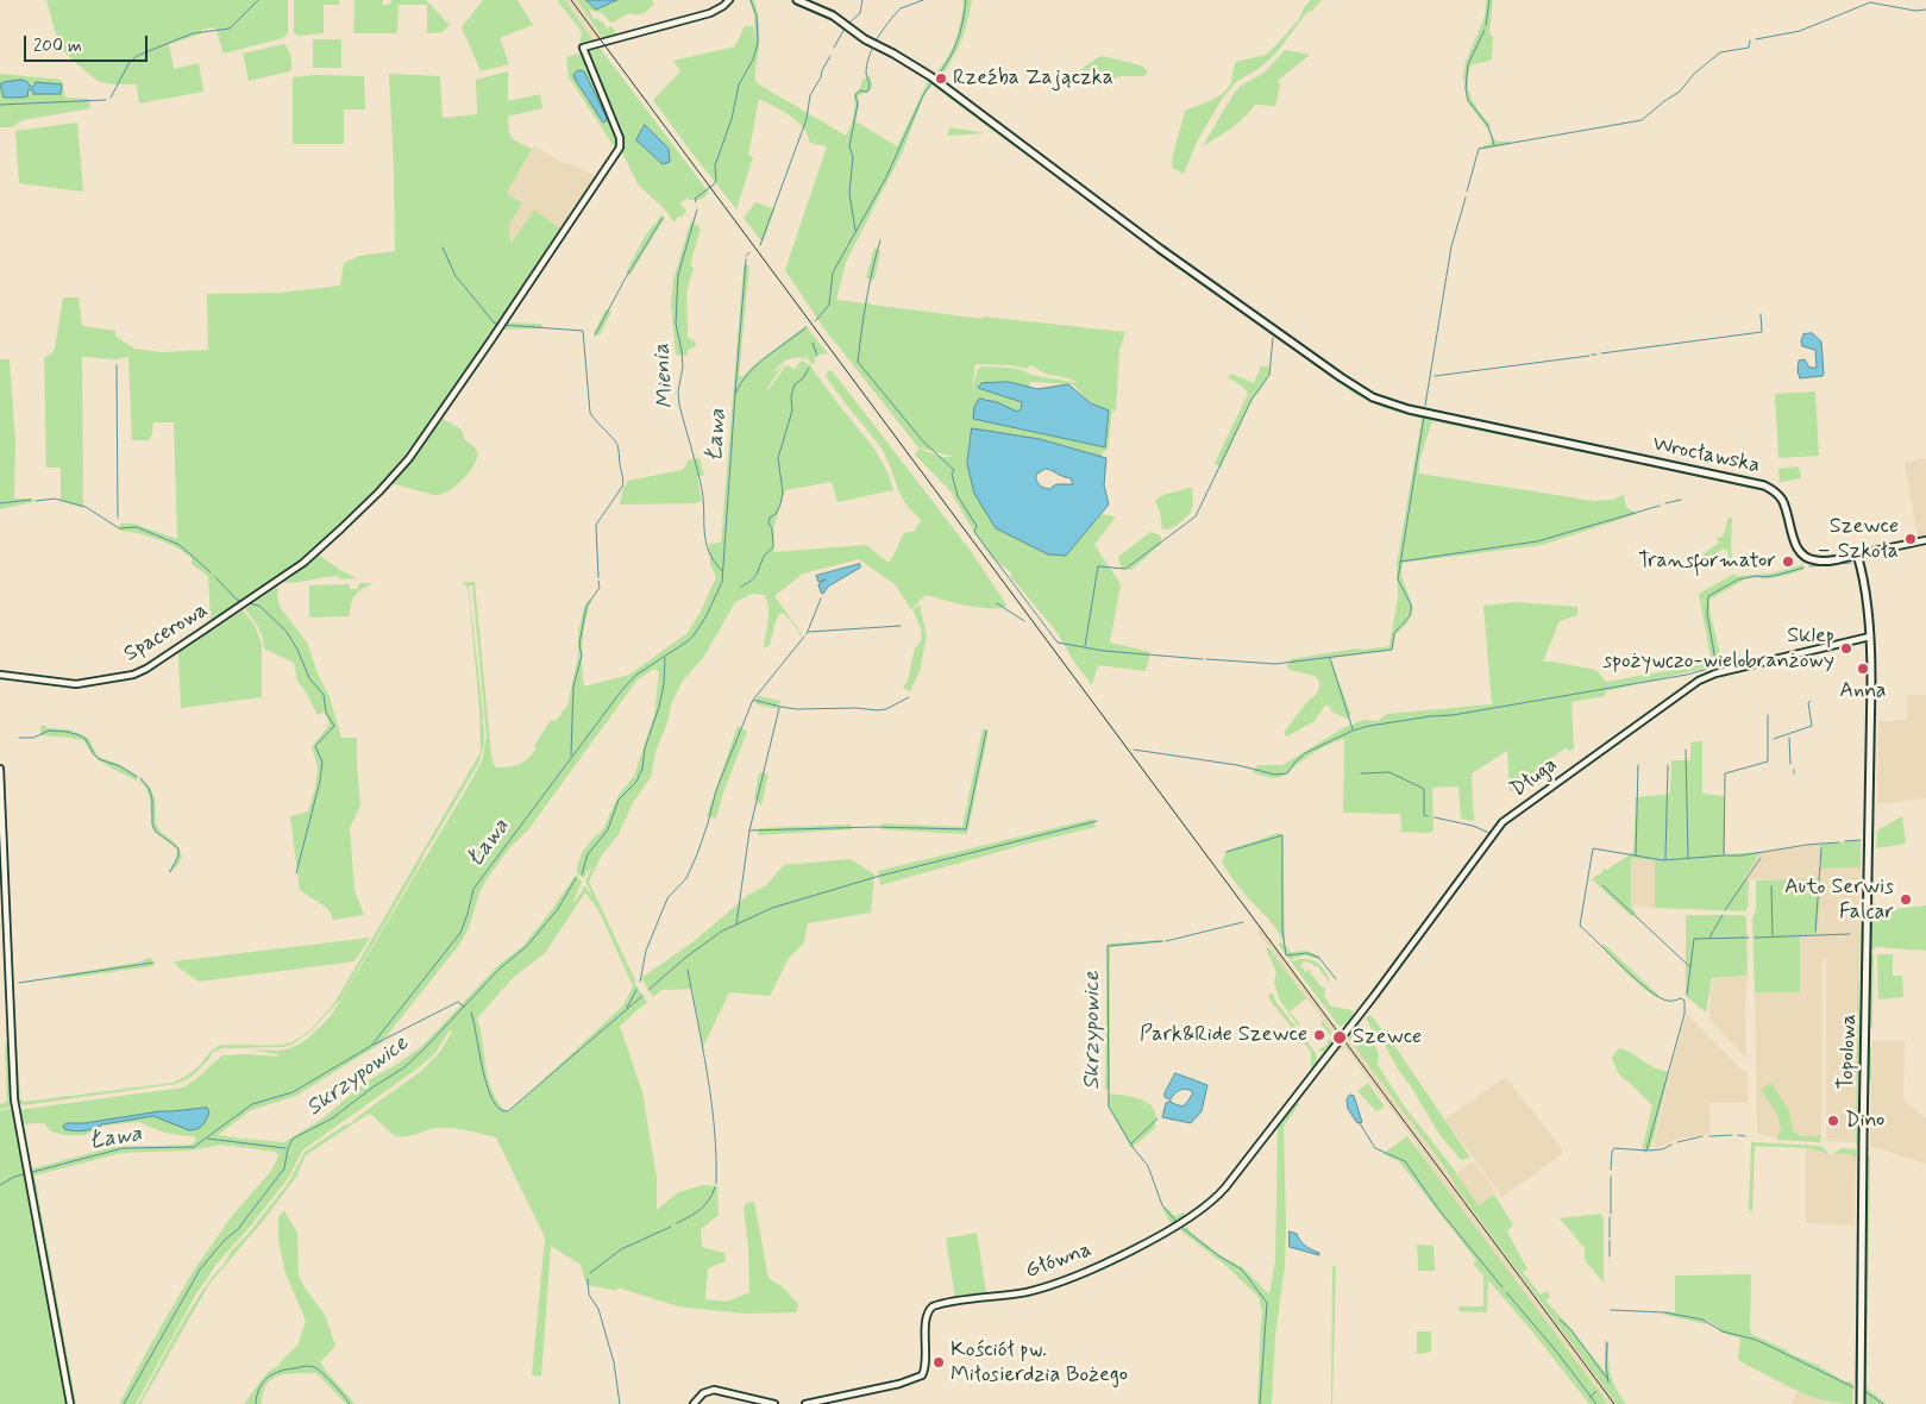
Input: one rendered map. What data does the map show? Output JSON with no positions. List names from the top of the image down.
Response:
{
  "streets": {
    "main road": ["Wrocławska", "Topolowa"],
    "street": ["Spacerowa", "Długa", "Główna"]
  },
  "crossings": [
    ["Długa", "Topolowa"],
    ["Długa", "Główna"]
  ],
  "water": ["Mienia", "Ława", "Skrzypowice"],
  "places": [
    "Rzeźba Zajączka",
    "Szewce – Szkoła",
    "Transformator",
    "Sklep spożywczo-wielobranżowy",
    "Anna",
    "Auto Serwis Falcar",
    "Park&Ride Szewce",
    "Szewce",
    "Dino",
    "Kościół pw. Miłosierdzia Bożego"
  ],
  "scale_bar": "200 m"
}
